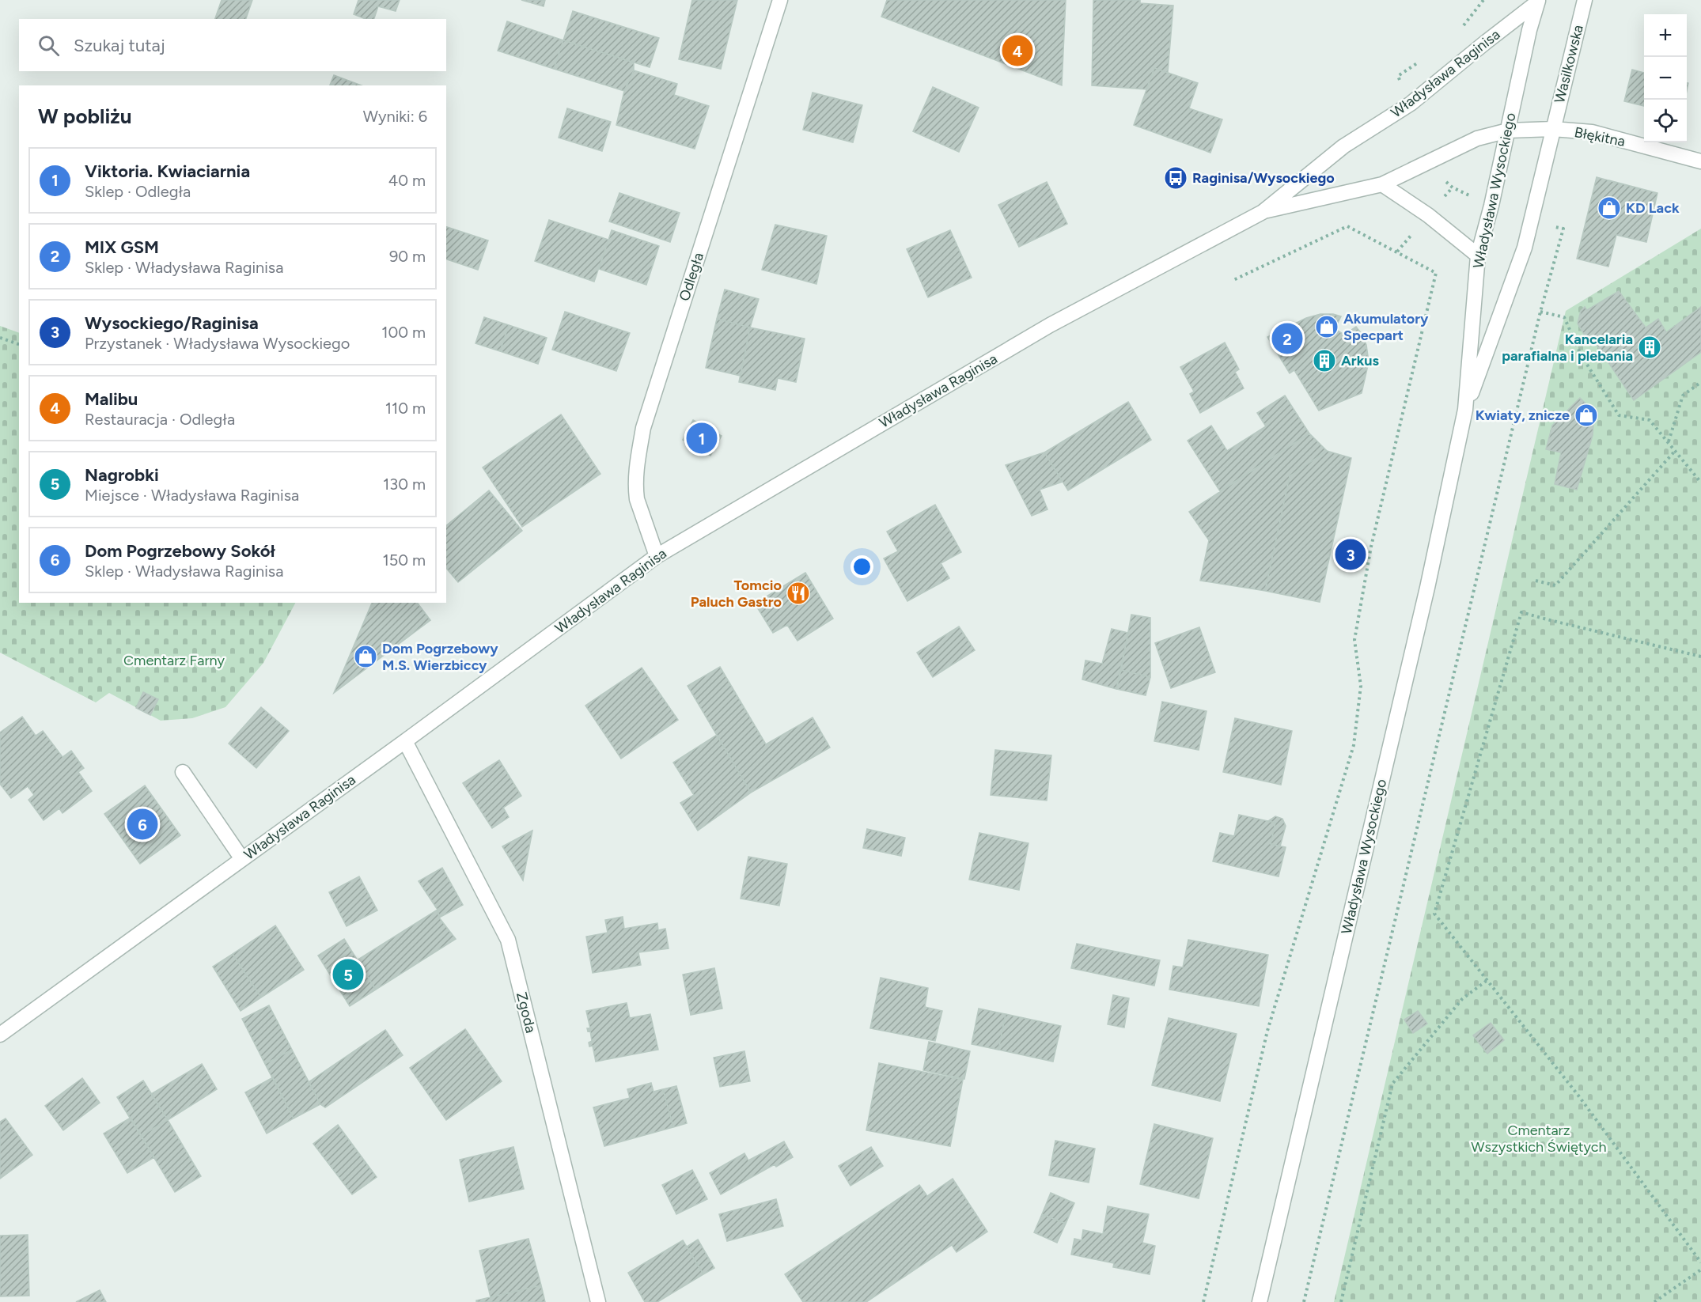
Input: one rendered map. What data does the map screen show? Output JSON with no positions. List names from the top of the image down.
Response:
{
  "streets": {
    "street": [
      "Wasilkowska",
      "Władysława Raginisa",
      "Błękitna",
      "Władysława Wysockiego",
      "Odległa",
      "Zgoda"
    ]
  },
  "crossings": [
    ["Wasilkowska", "Błękitna"],
    ["Wasilkowska", "Władysława Wysockiego"],
    ["Władysława Raginisa", "Błękitna"],
    ["Władysława Raginisa", "Władysława Wysockiego"],
    ["Władysława Raginisa", "Odległa"],
    ["Władysława Raginisa", "Zgoda"],
    ["Błękitna", "Władysława Wysockiego"]
  ],
  "parks": ["Cmentarz Farny", "Cmentarz Wszystkich Świętych"],
  "places": {
    "bus stop": ["Raginisa/Wysockiego"],
    "shop": [
      "KD Lack",
      "Akumulatory Specpart",
      "Kwiaty, znicze",
      "Dom Pogrzebowy M.S. Wierzbiccy"
    ],
    "building": ["Kancelaria parafialna i plebania", "Arkus"],
    "restaurant": ["Tomcio Paluch Gastro"]
  },
  "page": {
    "map_buttons": ["+", "−"],
    "search": "Szukaj tutaj",
    "pins": [
      "4",
      "2",
      "1",
      "3",
      "6",
      "5"
    ],
    "heading": ["W pobliżu", "Wyniki: 6"],
    "list": [
      {
        "mark": "1",
        "name": "Viktoria. Kwiaciarnia",
        "note": "Sklep · Odległa",
        "value": "40 m"
      },
      {
        "mark": "2",
        "name": "MIX GSM",
        "note": "Sklep · Władysława Raginisa",
        "value": "90 m"
      },
      {
        "mark": "3",
        "name": "Wysockiego/Raginisa",
        "note": "Przystanek · Władysława Wysockiego",
        "value": "100 m"
      },
      {
        "mark": "4",
        "name": "Malibu",
        "note": "Restauracja · Odległa",
        "value": "110 m"
      },
      {
        "mark": "5",
        "name": "Nagrobki",
        "note": "Miejsce · Władysława Raginisa",
        "value": "130 m"
      },
      {
        "mark": "6",
        "name": "Dom Pogrzebowy Sokół",
        "note": "Sklep · Władysława Raginisa",
        "value": "150 m"
      }
    ]
  }
}
